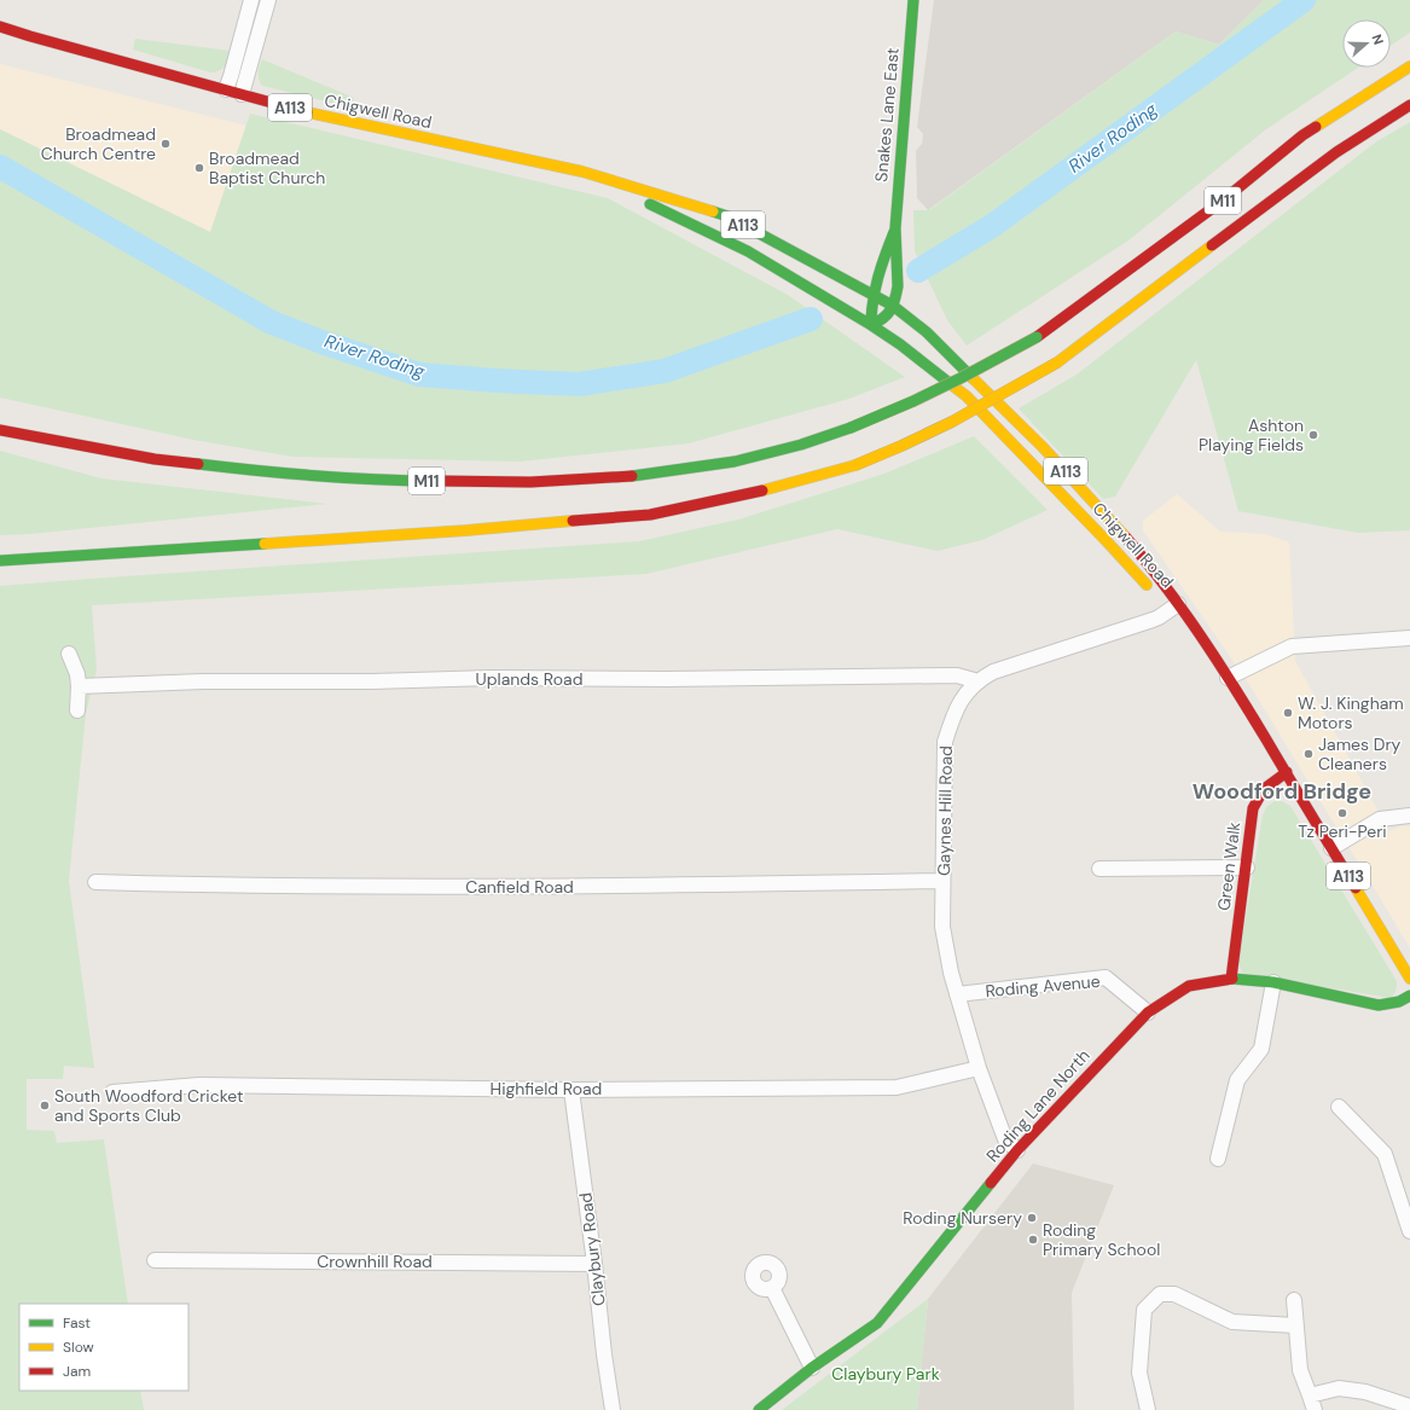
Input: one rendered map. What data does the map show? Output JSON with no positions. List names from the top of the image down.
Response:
{
  "streets": {
    "main road": [
      "A113",
      "Chigwell Road",
      "Snakes Lane East",
      "M11",
      "Green Walk",
      "Roding Lane North"
    ],
    "street": [
      "Uplands Road",
      "Gaynes Hill Road",
      "Canfield Road",
      "Roding Avenue",
      "Highfield Road",
      "Claybury Road",
      "Crownhill Road"
    ]
  },
  "crossings": [
    ["Chigwell Road", "Snakes Lane East"],
    ["Chigwell Road", "Gaynes Hill Road"],
    ["Chigwell Road", "Green Walk"],
    ["Uplands Road", "Gaynes Hill Road"],
    ["Gaynes Hill Road", "Canfield Road"],
    ["Gaynes Hill Road", "Roding Avenue"],
    ["Gaynes Hill Road", "Highfield Road"],
    ["Gaynes Hill Road", "Roding Lane North"],
    ["Green Walk", "Roding Lane North"],
    ["Roding Avenue", "Roding Lane North"],
    ["Highfield Road", "Claybury Road"],
    ["Claybury Road", "Crownhill Road"]
  ],
  "districts": ["Woodford Bridge"],
  "water": ["River Roding"],
  "parks": ["Claybury Park"],
  "places": [
    "Broadmead Church Centre",
    "Broadmead Baptist Church",
    "Ashton Playing Fields",
    "W. J. Kingham Motors",
    "James Dry Cleaners",
    "Tz Peri-Peri",
    "South Woodford Cricket and Sports Club",
    "Roding Nursery",
    "Roding Primary School"
  ],
  "legend": ["Fast", "Slow", "Jam"],
  "north": "right"
}
